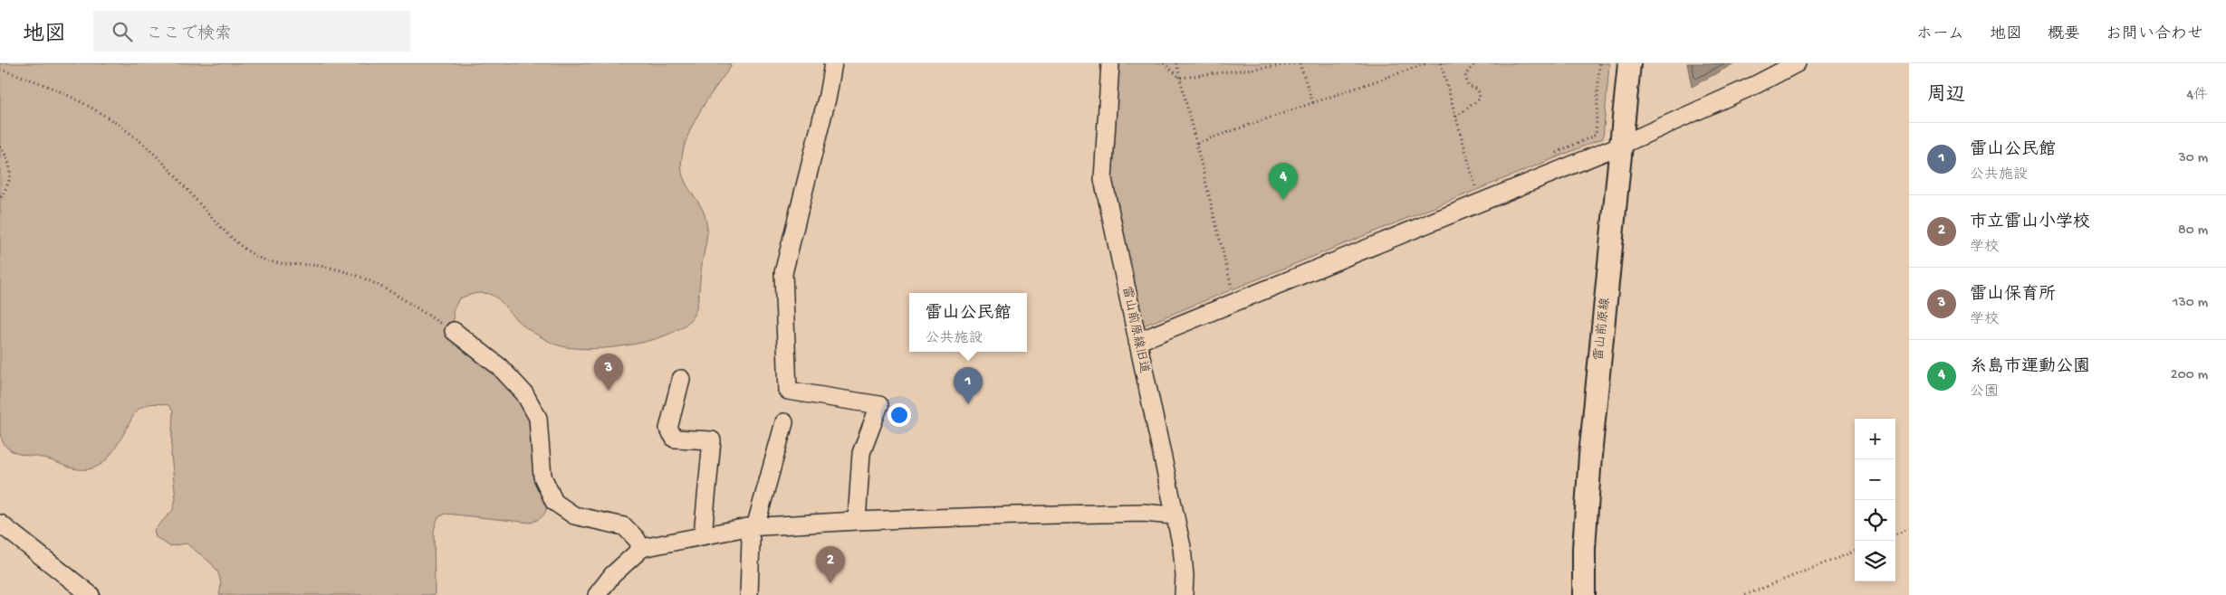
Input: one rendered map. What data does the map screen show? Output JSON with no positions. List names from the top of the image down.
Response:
{
  "streets": {
    "main road": ["雷山前原線"],
    "street": ["雷山前原線旧道"]
  },
  "page": {
    "header": "地図",
    "search": "ここで検索",
    "nav": [
      "ホーム",
      "地図",
      "概要",
      "お問い合わせ"
    ],
    "heading": ["周辺", "4件"],
    "list": [
      {
        "mark": "1",
        "name": "雷山公民館",
        "note": "公共施設",
        "value": "30 m"
      },
      {
        "mark": "2",
        "name": "市立雷山小学校",
        "note": "学校",
        "value": "80 m"
      },
      {
        "mark": "3",
        "name": "雷山保育所",
        "note": "学校",
        "value": "130 m"
      },
      {
        "mark": "4",
        "name": "糸島市運動公園",
        "note": "公園",
        "value": "200 m"
      }
    ],
    "pins": [
      "4",
      "3",
      "1",
      "2"
    ],
    "popup": ["雷山公民館", "公共施設"],
    "map_buttons": ["+", "−"]
  }
}
